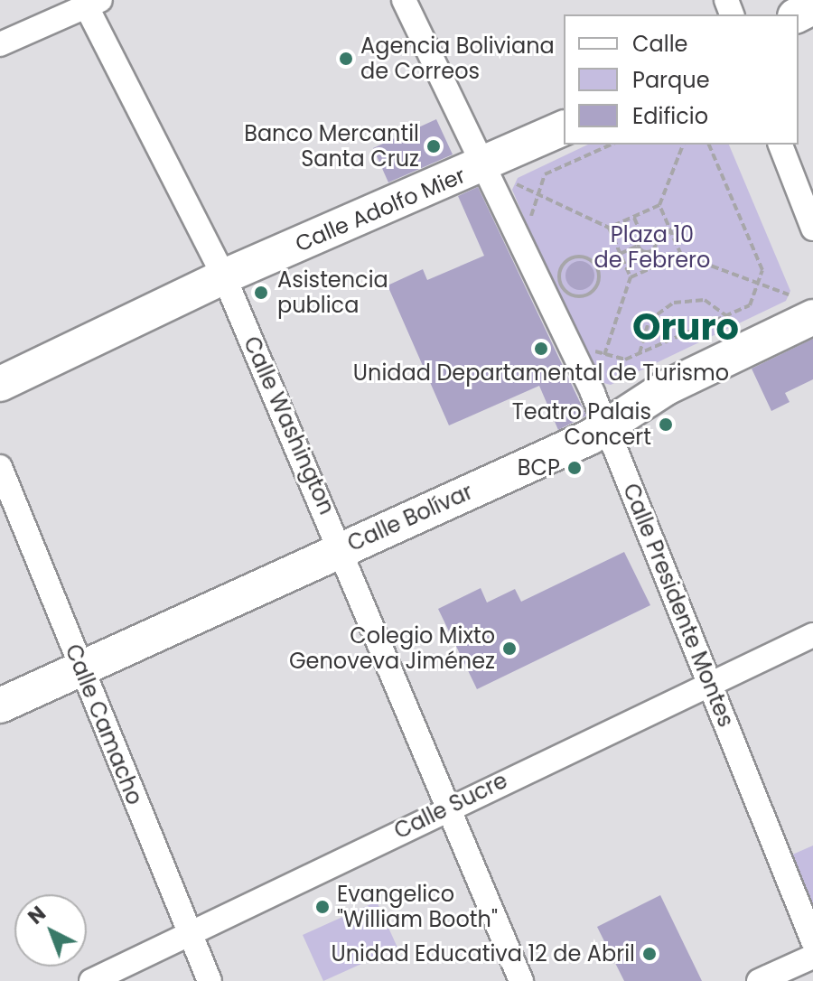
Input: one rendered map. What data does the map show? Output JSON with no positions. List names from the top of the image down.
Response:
{
  "streets": {
    "main road": ["Calle Adolfo Mier", "Calle Bolívar"],
    "street": [
      "Calle Washington",
      "Calle Presidente Montes",
      "Calle Camacho",
      "Calle Sucre"
    ]
  },
  "crossings": [
    ["Calle Adolfo Mier", "Calle Washington"],
    ["Calle Adolfo Mier", "Calle Presidente Montes"],
    ["Calle Washington", "Calle Bolívar"],
    ["Calle Washington", "Calle Sucre"],
    ["Calle Bolívar", "Calle Presidente Montes"],
    ["Calle Bolívar", "Calle Camacho"],
    ["Calle Presidente Montes", "Calle Sucre"],
    ["Calle Camacho", "Calle Sucre"]
  ],
  "districts": ["Oruro"],
  "parks": ["Plaza 10 de Febrero"],
  "places": [
    "Agencia Boliviana de Correos",
    "Banco Mercantil Santa Cruz",
    "Asistencia publica",
    "Unidad Departamental de Turismo",
    "Teatro Palais Concert",
    "BCP",
    "Colegio Mixto Genoveva Jiménez",
    "Evangelico \"William Booth\"",
    "Unidad Educativa 12 de Abril"
  ],
  "legend": ["Calle", "Parque", "Edificio"],
  "north": "top left"
}
